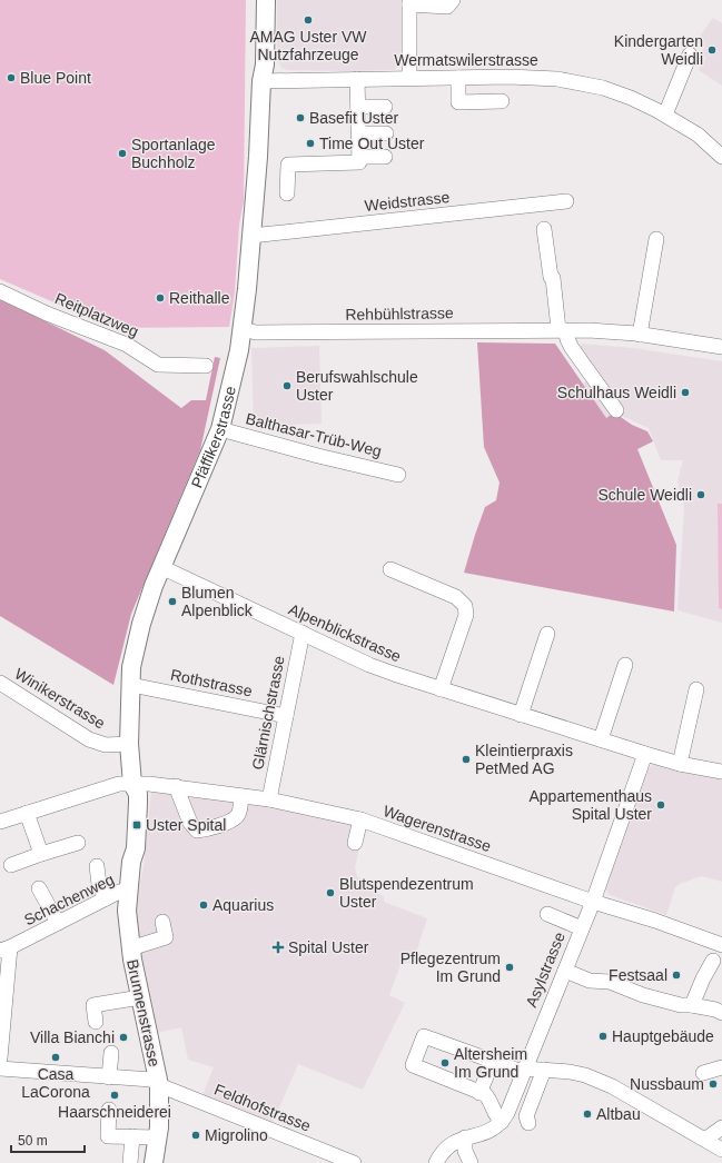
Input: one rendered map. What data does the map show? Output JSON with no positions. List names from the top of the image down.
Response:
{
  "streets": {
    "main road": ["Pfäffikerstrasse", "Brunnenstrasse"],
    "street": [
      "Wermatswilerstrasse",
      "Weidstrasse",
      "Rehbühlstrasse",
      "Reitplatzweg",
      "Balthasar-Trüb-Weg",
      "Alpenblickstrasse",
      "Rothstrasse",
      "Winikerstrasse",
      "Glärnischstrasse",
      "Wagerenstrasse",
      "Schachenweg",
      "Asylstrasse",
      "Feldhofstrasse"
    ]
  },
  "crossings": [
    ["Wermatswilerstrasse", "Pfäffikerstrasse"],
    ["Weidstrasse", "Pfäffikerstrasse"],
    ["Rehbühlstrasse", "Pfäffikerstrasse"],
    ["Balthasar-Trüb-Weg", "Pfäffikerstrasse"],
    ["Pfäffikerstrasse", "Alpenblickstrasse"],
    ["Pfäffikerstrasse", "Rothstrasse"],
    ["Pfäffikerstrasse", "Winikerstrasse"],
    ["Pfäffikerstrasse", "Wagerenstrasse"],
    ["Pfäffikerstrasse", "Brunnenstrasse"],
    ["Alpenblickstrasse", "Glärnischstrasse"],
    ["Alpenblickstrasse", "Asylstrasse"],
    ["Rothstrasse", "Glärnischstrasse"],
    ["Glärnischstrasse", "Wagerenstrasse"],
    ["Wagerenstrasse", "Asylstrasse"],
    ["Wagerenstrasse", "Brunnenstrasse"],
    ["Schachenweg", "Brunnenstrasse"],
    ["Brunnenstrasse", "Feldhofstrasse"]
  ],
  "places": {
    "other": [
      "AMAG Uster VW Nutzfahrzeuge",
      "Kindergarten Weidli",
      "Blue Point",
      "Basefit Uster",
      "Time Out Uster",
      "Sportanlage Buchholz",
      "Reithalle",
      "Berufswahlschule Uster",
      "Schulhaus Weidli",
      "Schule Weidli",
      "Blumen Alpenblick",
      "Kleintierpraxis PetMed AG",
      "Appartementhaus Spital Uster",
      "Blutspendezentrum Uster",
      "Aquarius",
      "Pflegezentrum Im Grund",
      "Festsaal",
      "Hauptgebäude",
      "Villa Bianchi",
      "Casa LaCorona",
      "Altersheim Im Grund",
      "Nussbaum",
      "Haarschneiderei",
      "Altbau",
      "Migrolino"
    ],
    "transit": ["Uster Spital"],
    "health": ["Spital Uster"]
  },
  "scale_bar": "50 m"
}
